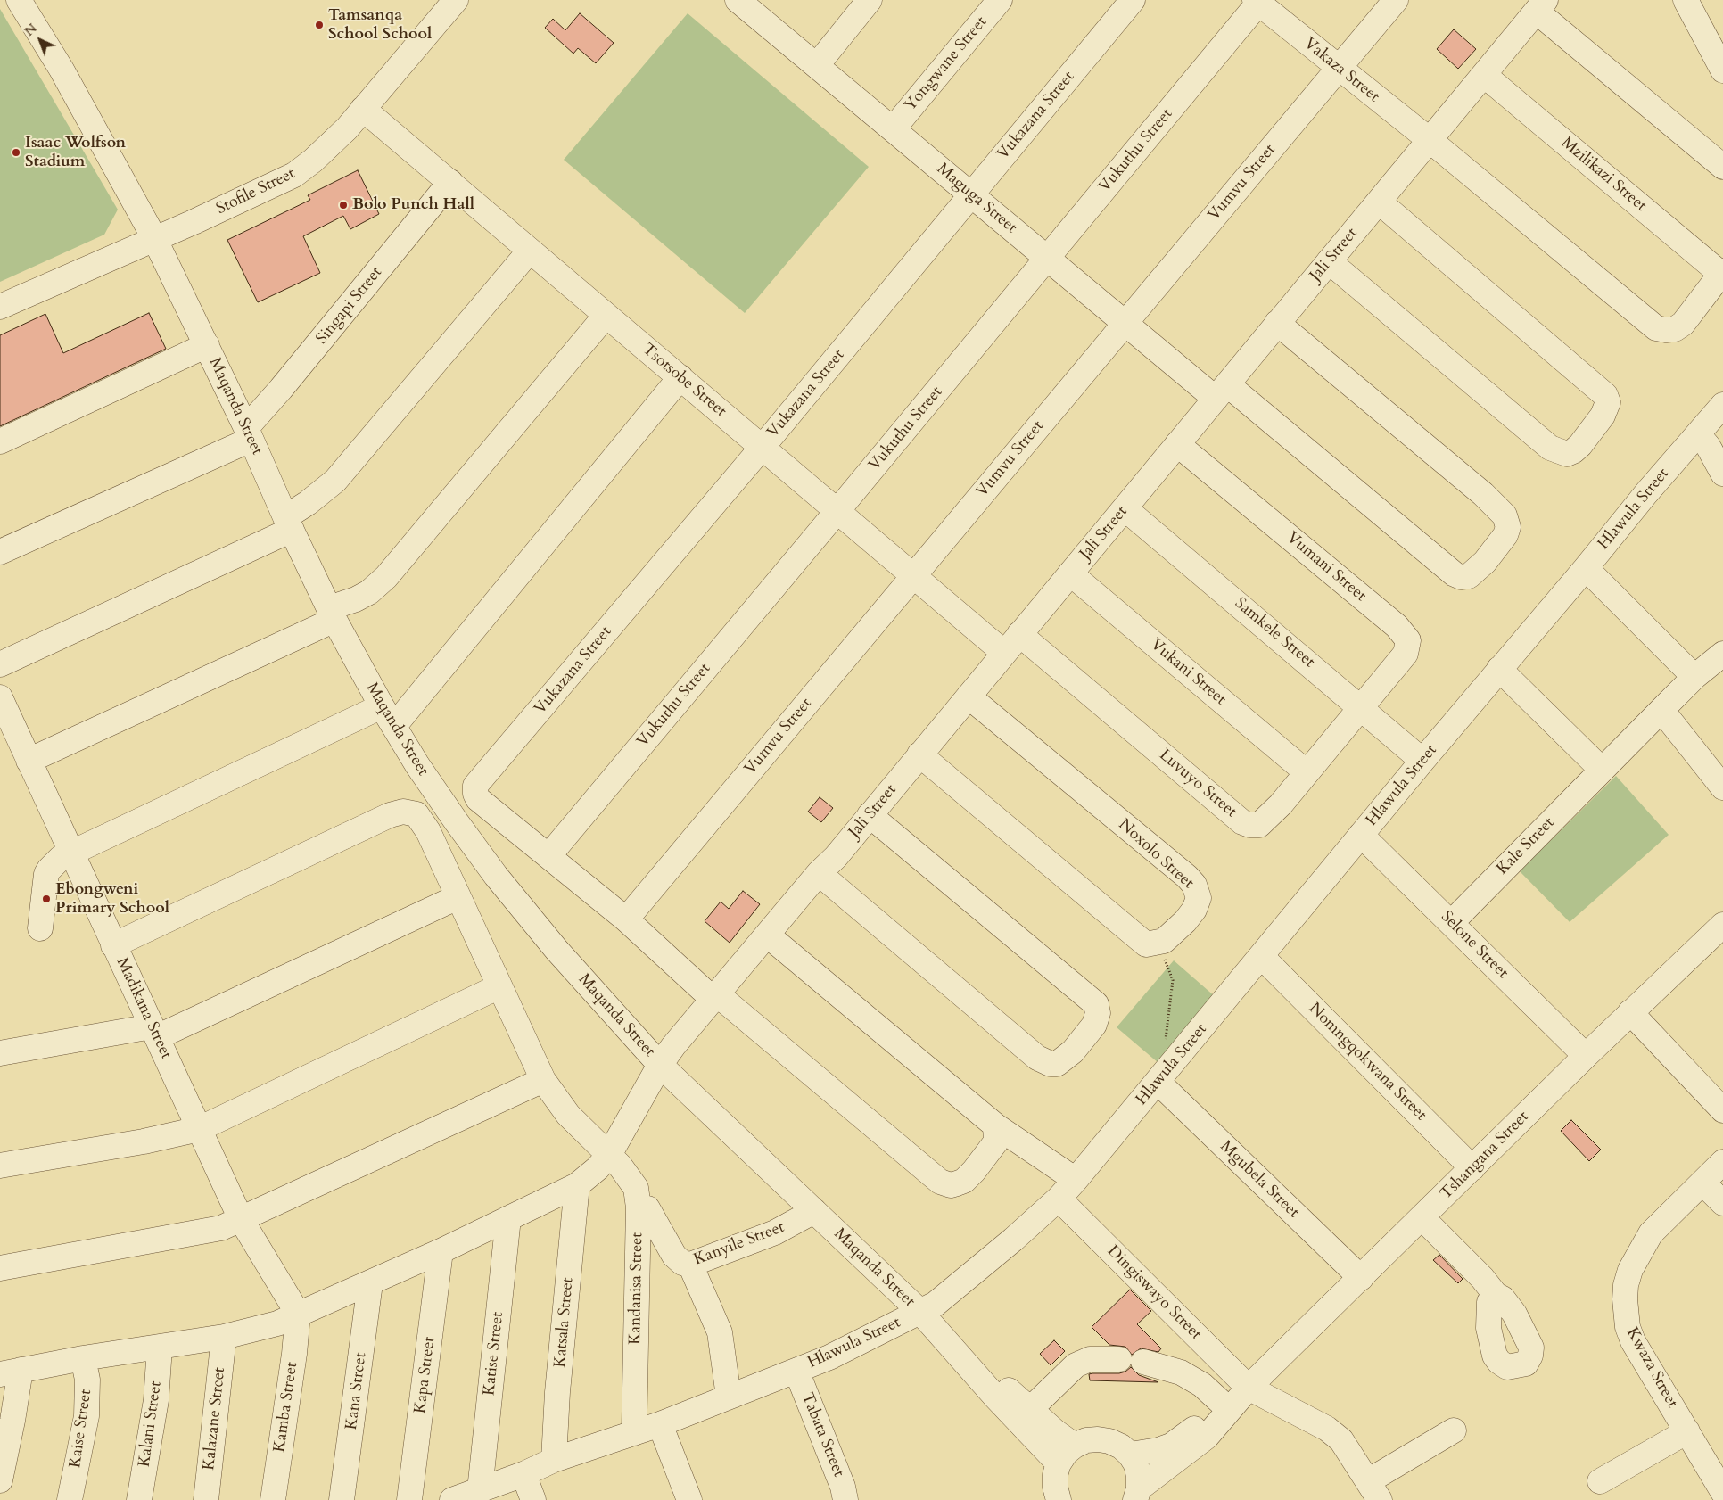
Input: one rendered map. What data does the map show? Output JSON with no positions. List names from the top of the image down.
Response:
{
  "streets": {
    "street": [
      "Yongwane Street",
      "Vakaza Street",
      "Vukazana Street",
      "Vukuthu Street",
      "Mzilikazi Street",
      "Vumvu Street",
      "Stofile Street",
      "Maguga Street",
      "Jali Street",
      "Singapi Street",
      "Tsotsobe Street",
      "Maqanda Street",
      "Hlawula Street",
      "Vumani Street",
      "Samkele Street",
      "Vukani Street",
      "Luvuyo Street",
      "Kale Street",
      "Noxolo Street",
      "Selone Street",
      "Madikana Street",
      "Nomngqokwana Street",
      "Tshangana Street",
      "Mgubela Street",
      "Kanyile Street",
      "Kandanisa Street",
      "Dingiswayo Street",
      "Katsala Street",
      "Katise Street",
      "Kwaza Street",
      "Kapa Street",
      "Kana Street",
      "Kamba Street",
      "Kalazane Street",
      "Kalani Street",
      "Kaise Street",
      "Tabata Street"
    ]
  },
  "crossings": [
    ["Yongwane Street", "Maguga Street"],
    ["Vakaza Street", "Vukuthu Street"],
    ["Vakaza Street", "Mzilikazi Street"],
    ["Vakaza Street", "Vumvu Street"],
    ["Vakaza Street", "Jali Street"],
    ["Vukazana Street", "Vukuthu Street"],
    ["Vukazana Street", "Maguga Street"],
    ["Vukazana Street", "Tsotsobe Street"],
    ["Vukuthu Street", "Maguga Street"],
    ["Vukuthu Street", "Tsotsobe Street"],
    ["Mzilikazi Street", "Jali Street"],
    ["Vumvu Street", "Maguga Street"],
    ["Vumvu Street", "Tsotsobe Street"],
    ["Stofile Street", "Tsotsobe Street"],
    ["Stofile Street", "Maqanda Street"],
    ["Maguga Street", "Jali Street"],
    ["Jali Street", "Tsotsobe Street"],
    ["Jali Street", "Maqanda Street"],
    ["Jali Street", "Vumani Street"],
    ["Jali Street", "Samkele Street"],
    ["Jali Street", "Vukani Street"],
    ["Jali Street", "Luvuyo Street"],
    ["Jali Street", "Noxolo Street"],
    ["Jali Street", "Madikana Street"],
    ["Jali Street", "Kandanisa Street"],
    ["Jali Street", "Katsala Street"],
    ["Jali Street", "Katise Street"],
    ["Jali Street", "Kapa Street"],
    ["Jali Street", "Kana Street"],
    ["Jali Street", "Kamba Street"],
    ["Jali Street", "Kalazane Street"],
    ["Jali Street", "Kalani Street"],
    ["Jali Street", "Kaise Street"],
    ["Singapi Street", "Tsotsobe Street"],
    ["Singapi Street", "Maqanda Street"],
    ["Maqanda Street", "Hlawula Street"],
    ["Maqanda Street", "Kanyile Street"],
    ["Hlawula Street", "Samkele Street"],
    ["Hlawula Street", "Selone Street"],
    ["Hlawula Street", "Nomngqokwana Street"],
    ["Hlawula Street", "Mgubela Street"],
    ["Hlawula Street", "Kandanisa Street"],
    ["Hlawula Street", "Dingiswayo Street"],
    ["Hlawula Street", "Katsala Street"],
    ["Hlawula Street", "Katise Street"],
    ["Hlawula Street", "Tabata Street"],
    ["Vumani Street", "Samkele Street"],
    ["Vumani Street", "Luvuyo Street"],
    ["Samkele Street", "Luvuyo Street"],
    ["Vukani Street", "Luvuyo Street"],
    ["Kale Street", "Selone Street"],
    ["Selone Street", "Tshangana Street"],
    ["Madikana Street", "Kandanisa Street"],
    ["Madikana Street", "Kamba Street"],
    ["Nomngqokwana Street", "Tshangana Street"],
    ["Tshangana Street", "Mgubela Street"],
    ["Tshangana Street", "Dingiswayo Street"],
    ["Kanyile Street", "Kandanisa Street"]
  ],
  "places": [
    "Tamsanqa School School",
    "Isaac Wolfson Stadium",
    "Bolo Punch Hall",
    "Ebongweni Primary School"
  ],
  "north": "top left"
}
